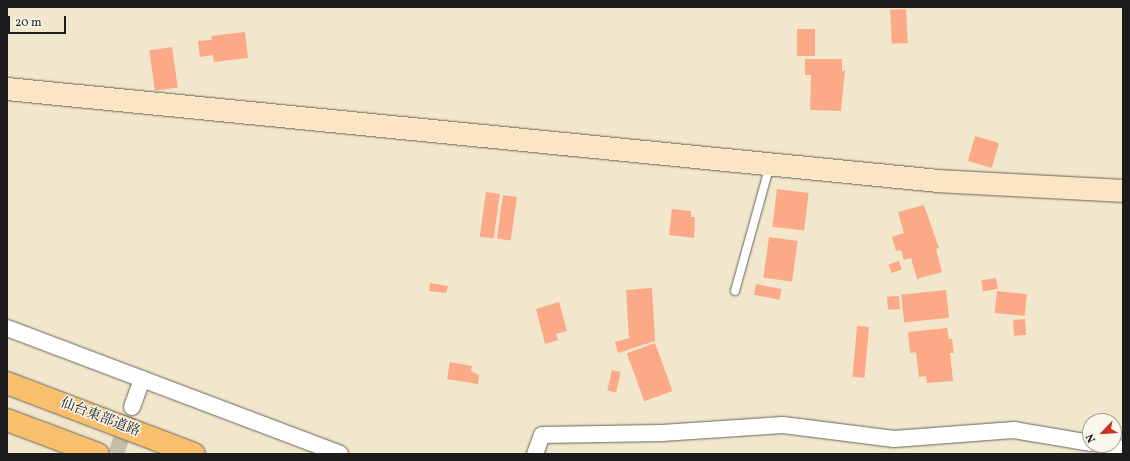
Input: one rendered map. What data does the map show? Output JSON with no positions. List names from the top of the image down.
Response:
{
  "streets": {
    "highway": ["仙台東部道路"]
  },
  "scale_bar": "20 m",
  "north": "bottom left"
}
